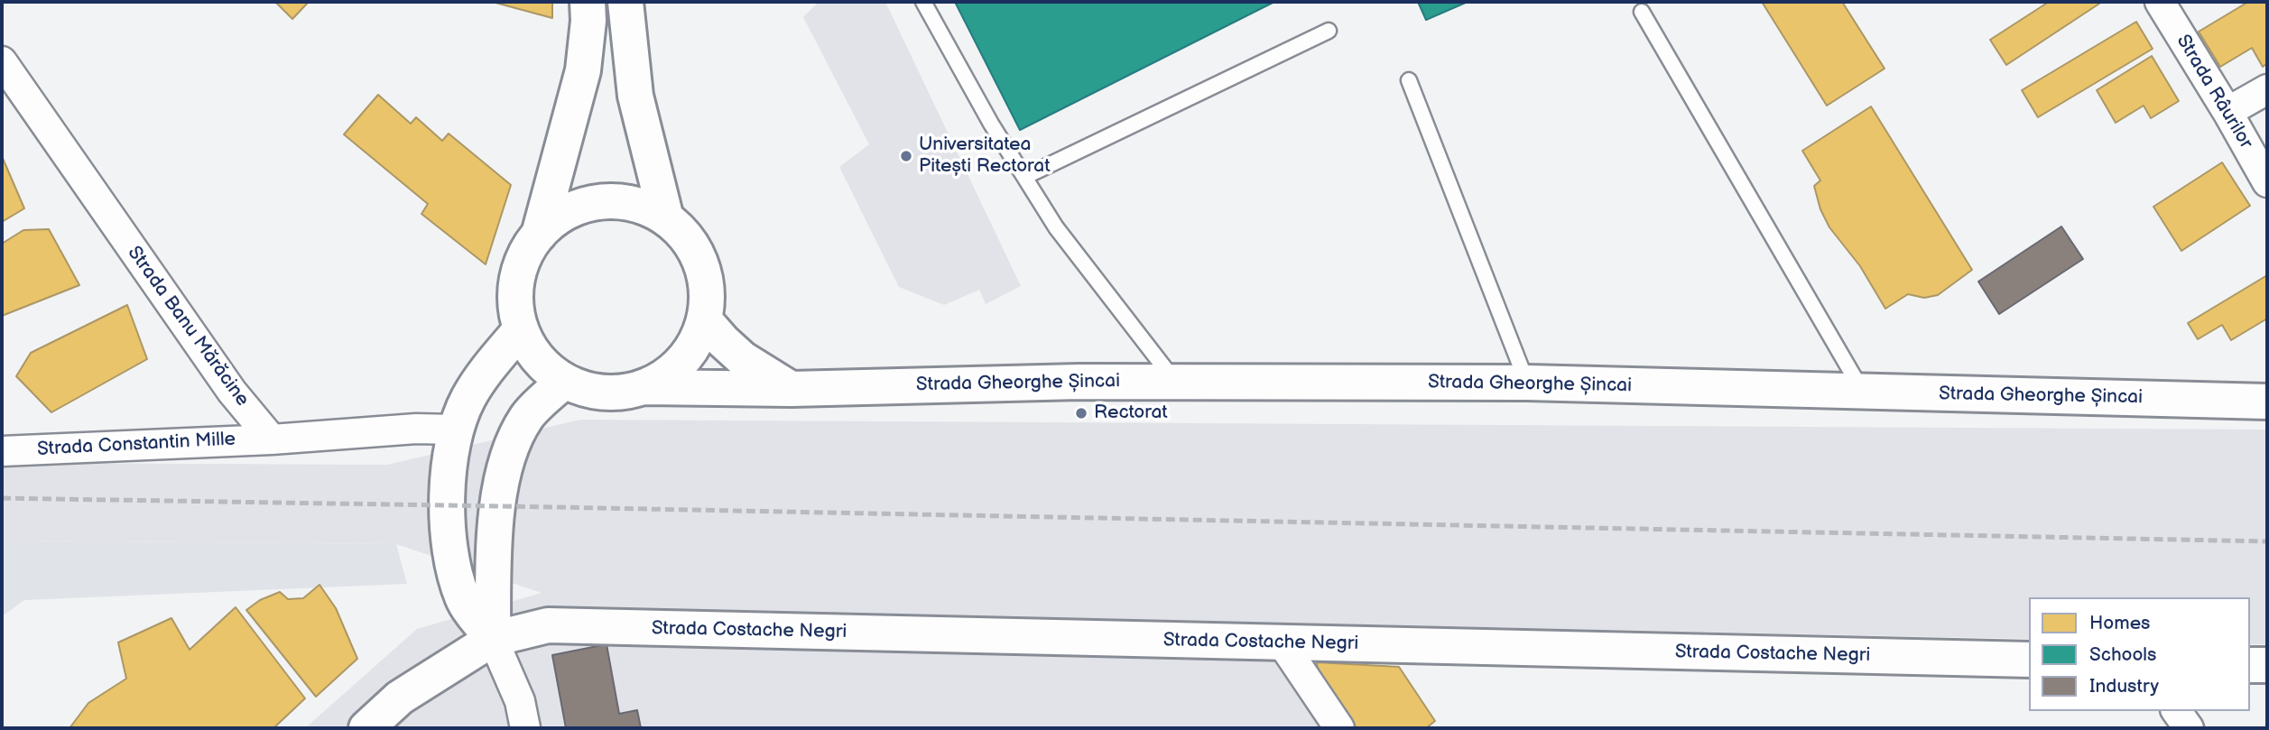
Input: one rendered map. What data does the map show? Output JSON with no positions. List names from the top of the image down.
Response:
{
  "streets": {
    "main road": ["Strada Gheorghe Șincai", "Strada Costache Negri"],
    "street": ["Strada Râurilor", "Strada Banu Mărăcine", "Strada Constantin Mille"]
  },
  "crossings": [
    ["Strada Banu Mărăcine", "Strada Constantin Mille"]
  ],
  "places": ["Universitatea Pitești Rectorat", "Rectorat"],
  "legend": ["Homes", "Schools", "Industry"]
}
